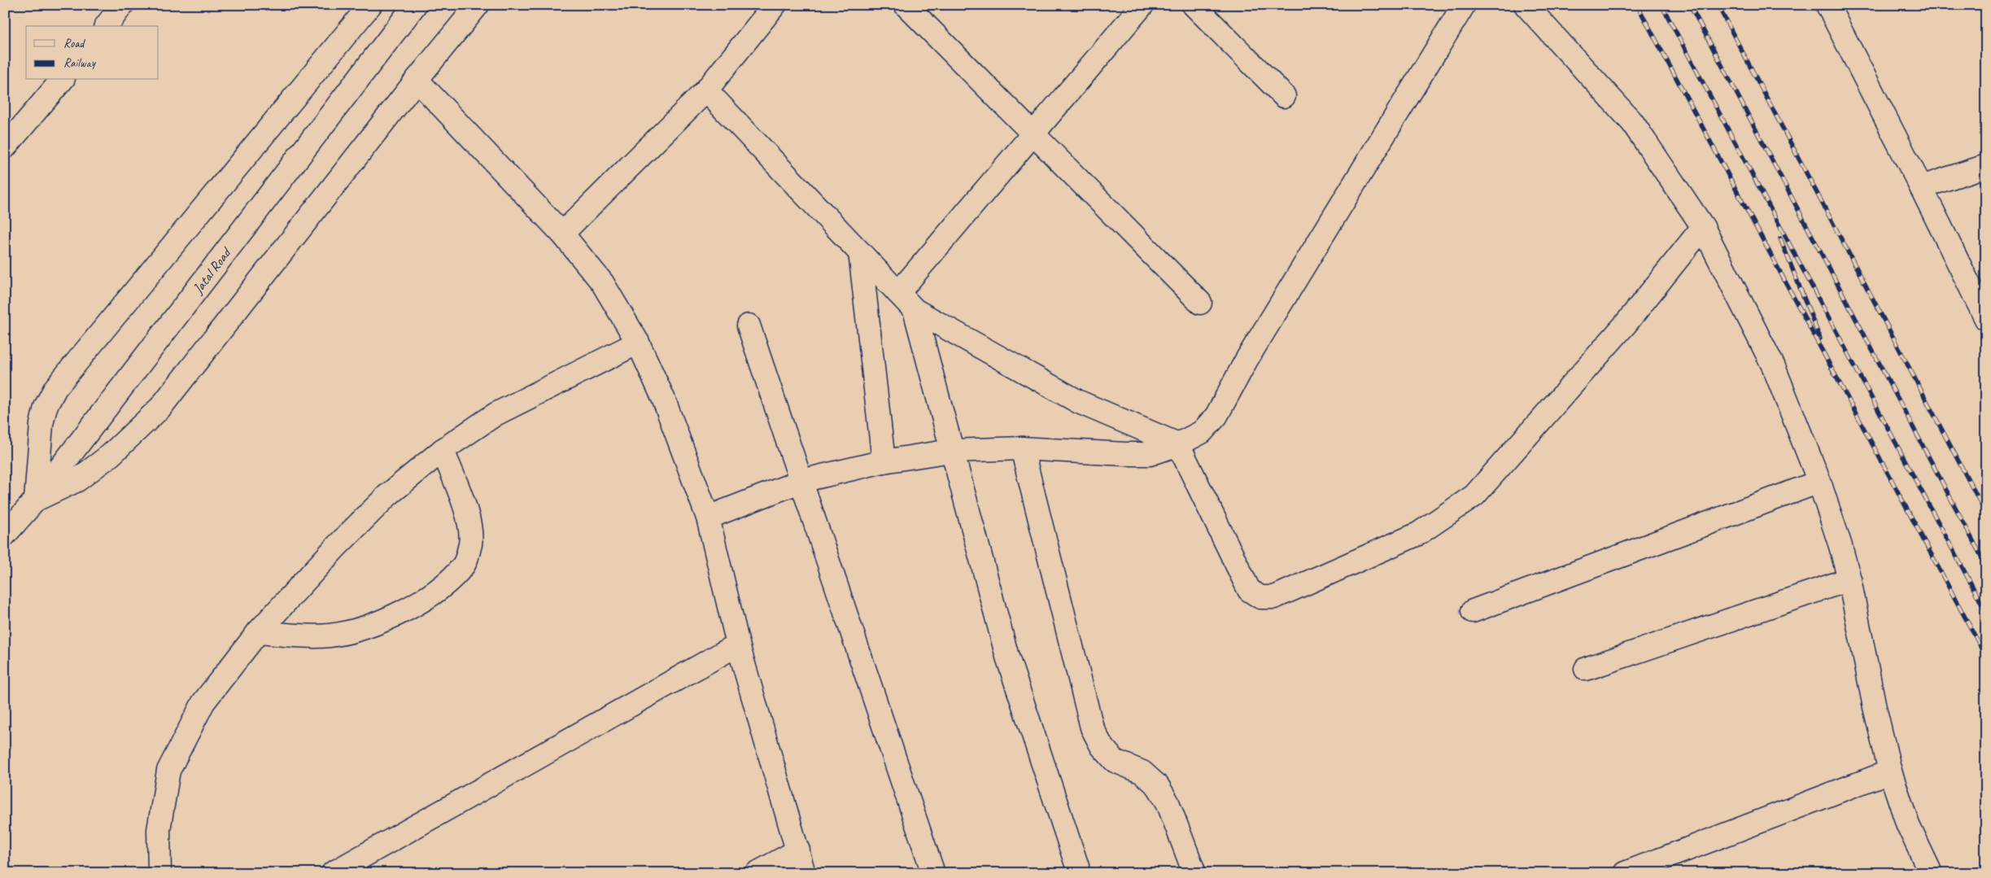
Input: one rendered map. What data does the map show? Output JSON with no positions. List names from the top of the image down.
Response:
{
  "streets": {
    "street": ["Jatal Road"]
  },
  "legend": ["Road", "Railway"]
}
